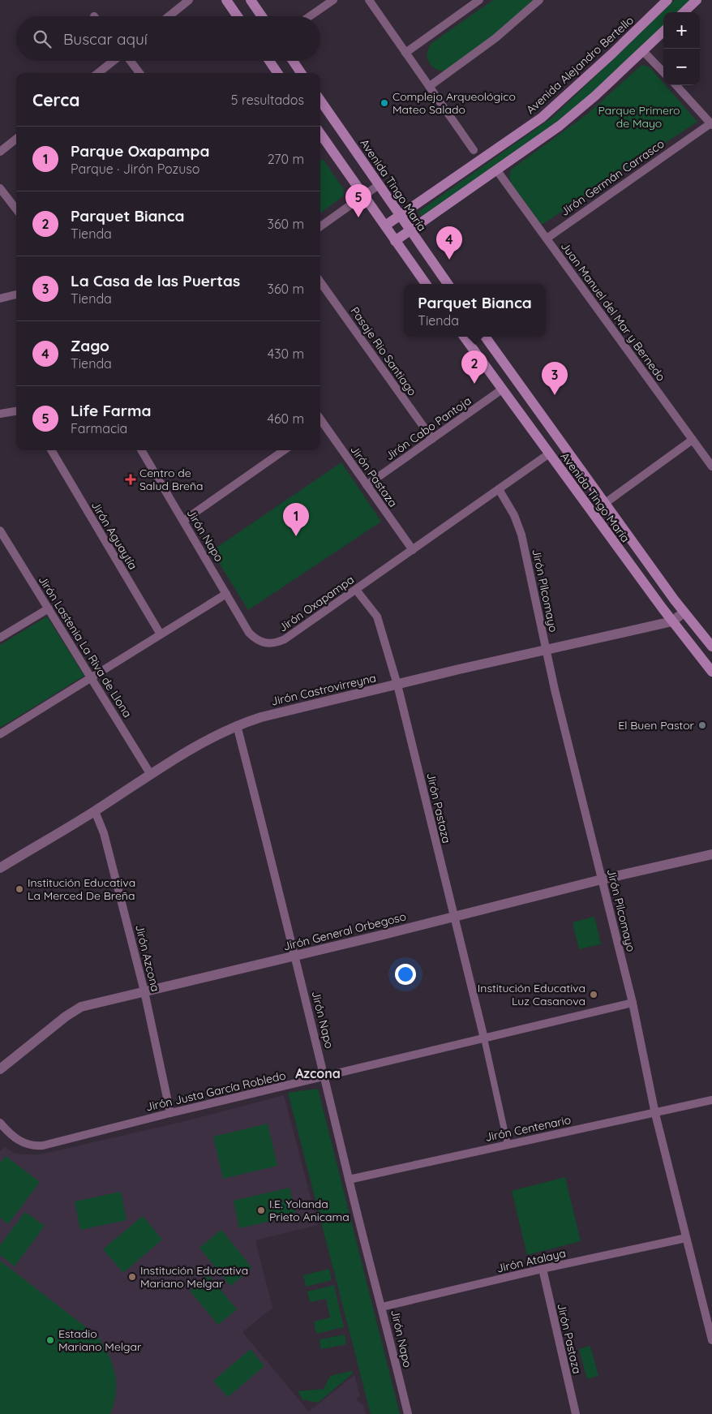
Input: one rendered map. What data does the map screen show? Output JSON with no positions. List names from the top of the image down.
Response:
{
  "streets": {
    "main road": ["Avenida Alejandro Bertello", "Avenida Tingo María"],
    "street": [
      "Jirón Germán Carrasco",
      "Juan Manuel del Mar y Bernedo",
      "Pasaje Rio Santiago",
      "Jirón Cabo Pantoja",
      "Jirón Pastaza",
      "Jirón Aguaytía",
      "Jirón Napo",
      "Jirón Pilcomayo",
      "Jirón Oxapampa",
      "Jirón Lastenia La Riva de Llona",
      "Jirón Castrovirreyna",
      "Jirón General Orbegoso",
      "Jirón Azcona",
      "Jirón Justa García Robledo",
      "Jirón Centenario",
      "Jirón Atalaya"
    ]
  },
  "crossings": [
    ["Avenida Alejandro Bertello", "Avenida Tingo María"],
    ["Jirón Germán Carrasco", "Juan Manuel del Mar y Bernedo"],
    ["Avenida Tingo María", "Jirón Cabo Pantoja"],
    ["Avenida Tingo María", "Jirón Oxapampa"],
    ["Avenida Tingo María", "Jirón Castrovirreyna"],
    ["Pasaje Rio Santiago", "Jirón Cabo Pantoja"],
    ["Jirón Cabo Pantoja", "Jirón Pastaza"],
    ["Jirón Pastaza", "Jirón Oxapampa"],
    ["Jirón Pastaza", "Jirón Castrovirreyna"],
    ["Jirón Pastaza", "Jirón General Orbegoso"],
    ["Jirón Pastaza", "Jirón Justa García Robledo"],
    ["Jirón Pastaza", "Jirón Atalaya"],
    ["Jirón Napo", "Jirón Oxapampa"],
    ["Jirón Napo", "Jirón Castrovirreyna"],
    ["Jirón Napo", "Jirón General Orbegoso"],
    ["Jirón Napo", "Jirón Justa García Robledo"],
    ["Jirón Napo", "Jirón Centenario"],
    ["Jirón Napo", "Jirón Atalaya"],
    ["Jirón Pilcomayo", "Jirón Oxapampa"],
    ["Jirón Pilcomayo", "Jirón Castrovirreyna"],
    ["Jirón Pilcomayo", "Jirón General Orbegoso"],
    ["Jirón Pilcomayo", "Jirón Justa García Robledo"],
    ["Jirón Pilcomayo", "Jirón Centenario"],
    ["Jirón Pilcomayo", "Jirón Atalaya"],
    ["Jirón Lastenia La Riva de Llona", "Jirón Castrovirreyna"],
    ["Jirón Castrovirreyna", "Jirón Azcona"],
    ["Jirón General Orbegoso", "Jirón Azcona"],
    ["Jirón Azcona", "Jirón Justa García Robledo"]
  ],
  "districts": ["Azcona"],
  "parks": ["Parque Primero de Mayo"],
  "places": {
    "other": [
      "Complejo Arqueológico Mateo Salado",
      "El Buen Pastor",
      "Institución Educativa La Merced De Breña",
      "Institución Educativa Luz Casanova",
      "I.E. Yolanda Prieto Anicama",
      "Institución Educativa Mariano Melgar",
      "Estadio Mariano Melgar"
    ],
    "health": ["Centro de Salud Breña"]
  },
  "page": {
    "map_buttons": ["+", "−"],
    "search": "Buscar aquí",
    "heading": ["Cerca", "5 resultados"],
    "list": [
      {
        "mark": "1",
        "name": "Parque Oxapampa",
        "note": "Parque · Jirón Pozuso",
        "value": "270 m"
      },
      {
        "mark": "2",
        "name": "Parquet Bianca",
        "note": "Tienda",
        "value": "360 m"
      },
      {
        "mark": "3",
        "name": "La Casa de las Puertas",
        "note": "Tienda",
        "value": "360 m"
      },
      {
        "mark": "4",
        "name": "Zago",
        "note": "Tienda",
        "value": "430 m"
      },
      {
        "mark": "5",
        "name": "Life Farma",
        "note": "Farmacia",
        "value": "460 m"
      }
    ],
    "pins": [
      "5",
      "4",
      "2",
      "3",
      "1"
    ],
    "popup": ["Parquet Bianca", "Tienda"]
  }
}
